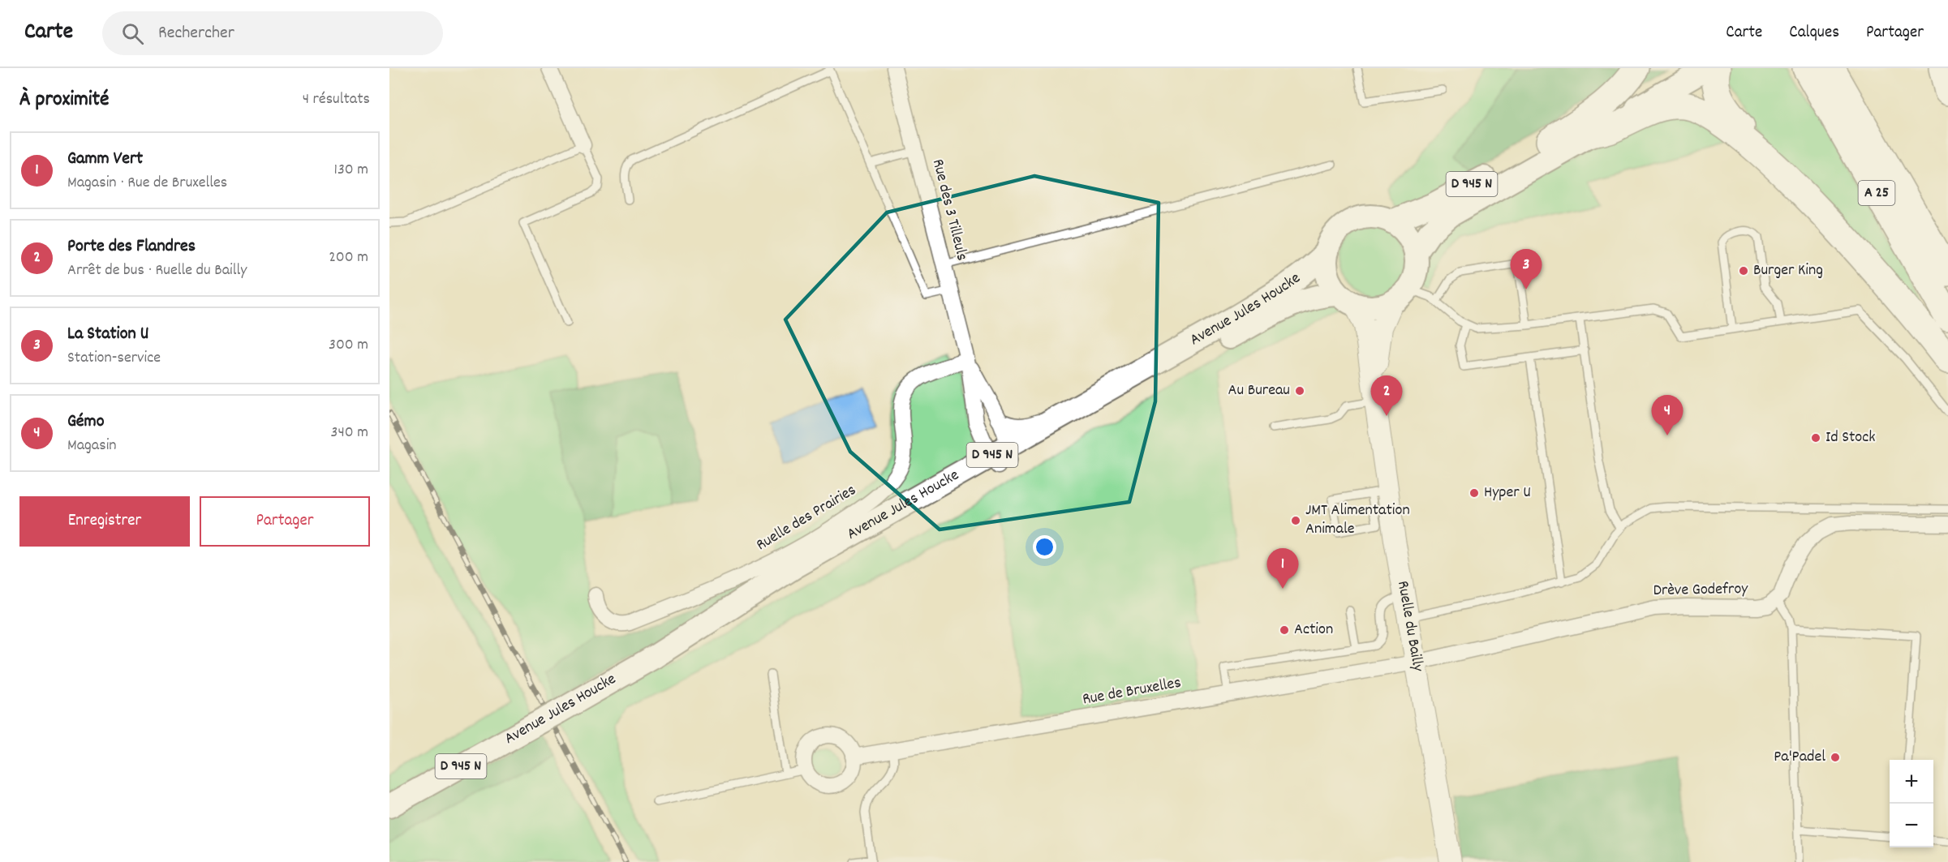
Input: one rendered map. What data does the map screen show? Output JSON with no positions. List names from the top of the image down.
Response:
{
  "streets": {
    "highway": ["A 25"],
    "main road": ["D 945 N", "Avenue Jules Houcke"],
    "street": [
      "Rue des 3 Tilleuls",
      "Ruelle des Prairies",
      "Drève Godefroy",
      "Ruelle du Bailly",
      "Rue de Bruxelles"
    ]
  },
  "crossings": [
    ["D 945 N", "Avenue Jules Houcke"],
    ["D 945 N", "Ruelle du Bailly"],
    ["Rue des 3 Tilleuls", "Avenue Jules Houcke"],
    ["Rue des 3 Tilleuls", "Ruelle des Prairies"],
    ["Avenue Jules Houcke", "Ruelle du Bailly"],
    ["Drève Godefroy", "Ruelle du Bailly"],
    ["Drève Godefroy", "Rue de Bruxelles"],
    ["Ruelle du Bailly", "Rue de Bruxelles"]
  ],
  "places": [
    "Burger King",
    "Au Bureau",
    "Id Stock",
    "Hyper U",
    "JMT Alimentation Animale",
    "Action",
    "Pa'Padel"
  ],
  "page": {
    "header": "Carte",
    "search": "Rechercher",
    "nav": ["Carte", "Calques", "Partager"],
    "heading": ["À proximité", "4 résultats"],
    "list": [
      {
        "mark": "1",
        "name": "Gamm Vert",
        "note": "Magasin · Rue de Bruxelles",
        "value": "130 m"
      },
      {
        "mark": "2",
        "name": "Porte des Flandres",
        "note": "Arrêt de bus · Ruelle du Bailly",
        "value": "200 m"
      },
      {
        "mark": "3",
        "name": "La Station U",
        "note": "Station-service",
        "value": "300 m"
      },
      {
        "mark": "4",
        "name": "Gémo",
        "note": "Magasin",
        "value": "340 m"
      }
    ],
    "pins": [
      "3",
      "2",
      "4",
      "1"
    ],
    "buttons": ["Enregistrer", "Partager"],
    "map_buttons": ["+", "−"]
  }
}
